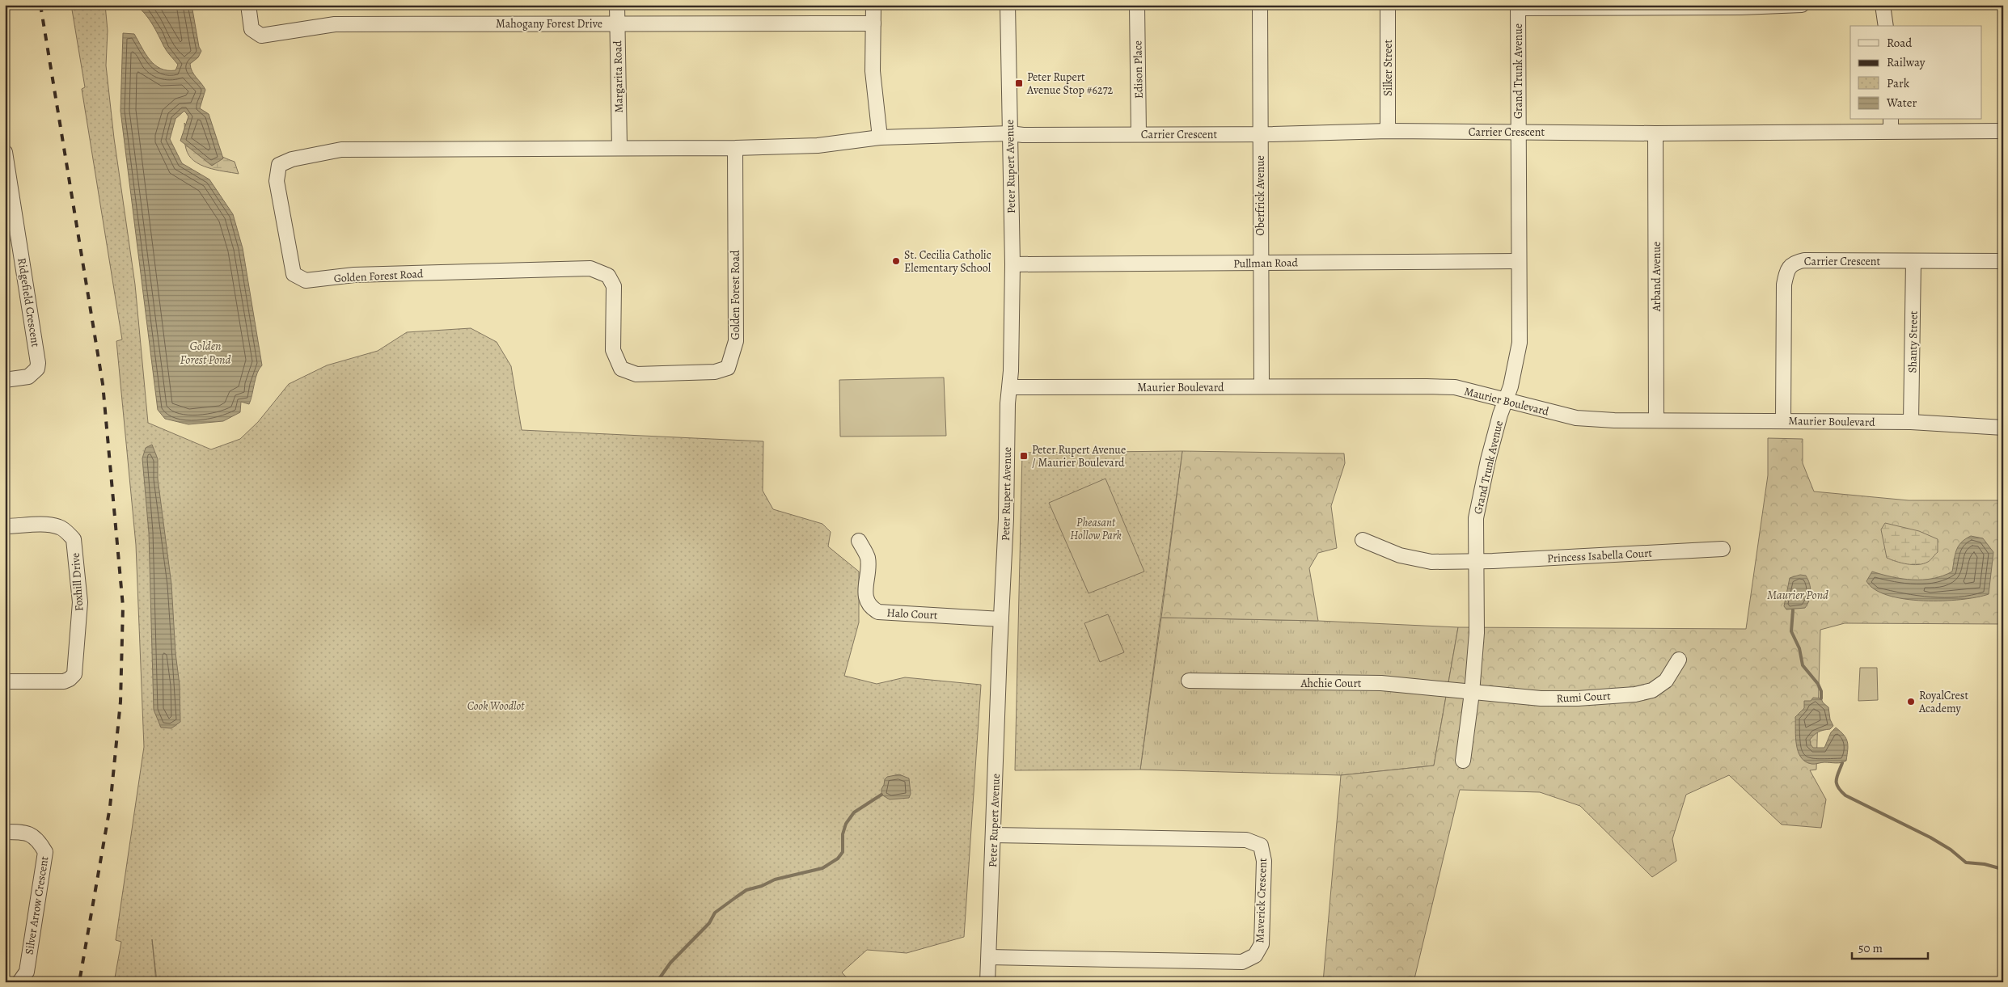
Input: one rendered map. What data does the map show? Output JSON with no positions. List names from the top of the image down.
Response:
{
  "streets": {
    "street": [
      "Mahogany Forest Drive",
      "Silker Street",
      "Edison Place",
      "Grand Trunk Avenue",
      "Margarita Road",
      "Carrier Crescent",
      "Peter Rupert Avenue",
      "Oberfrick Avenue",
      "Pullman Road",
      "Golden Forest Road",
      "Arband Avenue",
      "Ridgefield Crescent",
      "Shanty Street",
      "Maurier Boulevard",
      "Princess Isabella Court",
      "Foxhill Drive",
      "Halo Court",
      "Ahchie Court",
      "Rumi Court",
      "Maverick Crescent",
      "Silver Arrow Crescent"
    ]
  },
  "crossings": [
    ["Mahogany Forest Drive", "Margarita Road"],
    ["Silker Street", "Carrier Crescent"],
    ["Edison Place", "Carrier Crescent"],
    ["Grand Trunk Avenue", "Carrier Crescent"],
    ["Grand Trunk Avenue", "Pullman Road"],
    ["Grand Trunk Avenue", "Maurier Boulevard"],
    ["Grand Trunk Avenue", "Princess Isabella Court"],
    ["Grand Trunk Avenue", "Ahchie Court"],
    ["Grand Trunk Avenue", "Rumi Court"],
    ["Margarita Road", "Golden Forest Road"],
    ["Carrier Crescent", "Peter Rupert Avenue"],
    ["Carrier Crescent", "Oberfrick Avenue"],
    ["Carrier Crescent", "Golden Forest Road"],
    ["Carrier Crescent", "Arband Avenue"],
    ["Carrier Crescent", "Shanty Street"],
    ["Carrier Crescent", "Maurier Boulevard"],
    ["Peter Rupert Avenue", "Pullman Road"],
    ["Peter Rupert Avenue", "Golden Forest Road"],
    ["Peter Rupert Avenue", "Maurier Boulevard"],
    ["Peter Rupert Avenue", "Halo Court"],
    ["Peter Rupert Avenue", "Maverick Crescent"],
    ["Oberfrick Avenue", "Pullman Road"],
    ["Oberfrick Avenue", "Maurier Boulevard"],
    ["Arband Avenue", "Maurier Boulevard"],
    ["Shanty Street", "Maurier Boulevard"],
    ["Ahchie Court", "Rumi Court"]
  ],
  "water": ["Golden Forest Pond", "Maurier Pond"],
  "parks": ["Pheasant Hollow Park", "Cook Woodlot"],
  "places": {
    "transit": ["Peter Rupert Avenue Stop #6272", "Peter Rupert Avenue / Maurier Boulevard"],
    "other": ["St. Cecilia Catholic Elementary School", "RoyalCrest Academy"]
  },
  "legend": [
    "Road",
    "Railway",
    "Park",
    "Water"
  ],
  "scale_bar": "50 m"
}
